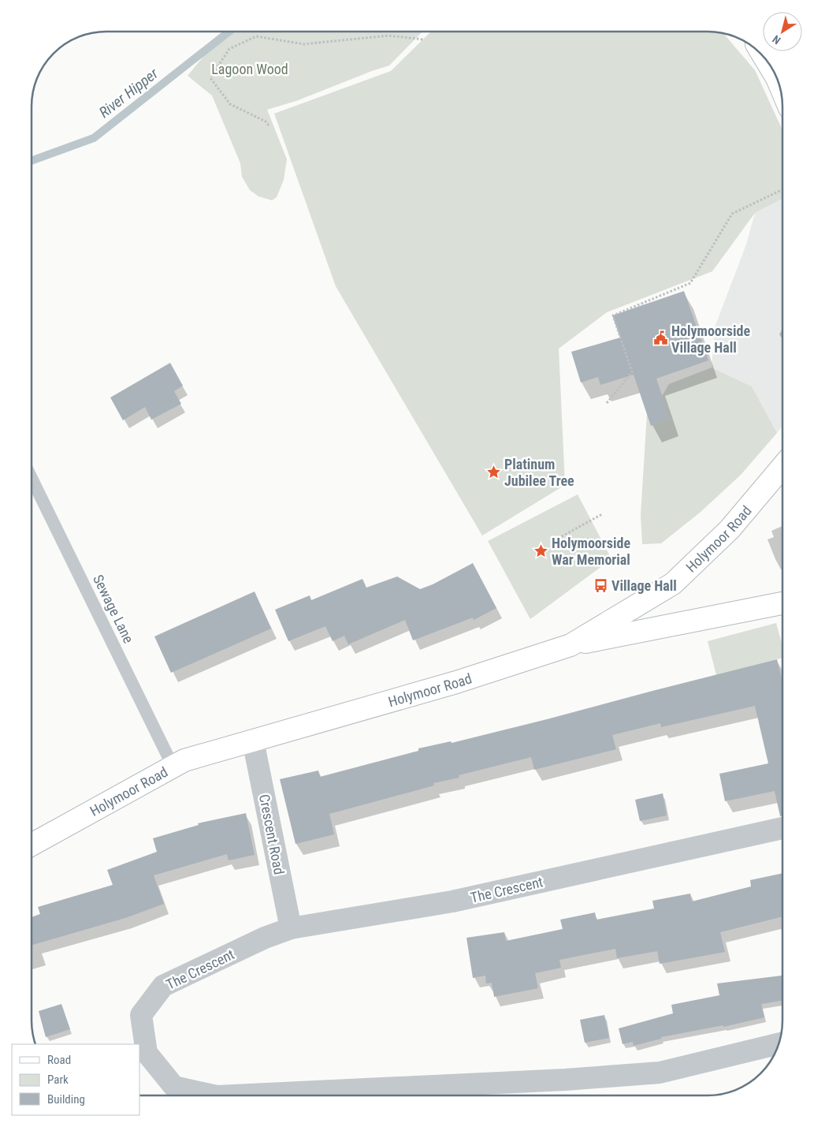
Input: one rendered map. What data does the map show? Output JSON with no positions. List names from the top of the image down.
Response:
{
  "streets": {
    "street": ["Holymoor Road", "Crescent Road", "The Crescent"],
    "lane": ["Sewage Lane"]
  },
  "crossings": [
    ["Holymoor Road", "Sewage Lane"],
    ["Holymoor Road", "Crescent Road"],
    ["Crescent Road", "The Crescent"]
  ],
  "water": ["River Hipper"],
  "parks": ["Lagoon Wood"],
  "places": {
    "public building": ["Holymoorside Village Hall"],
    "place": ["Platinum Jubilee Tree", "Holymoorside War Memorial"],
    "bus stop": ["Village Hall"]
  },
  "legend": ["Road", "Park", "Building"],
  "north": "bottom left"
}
